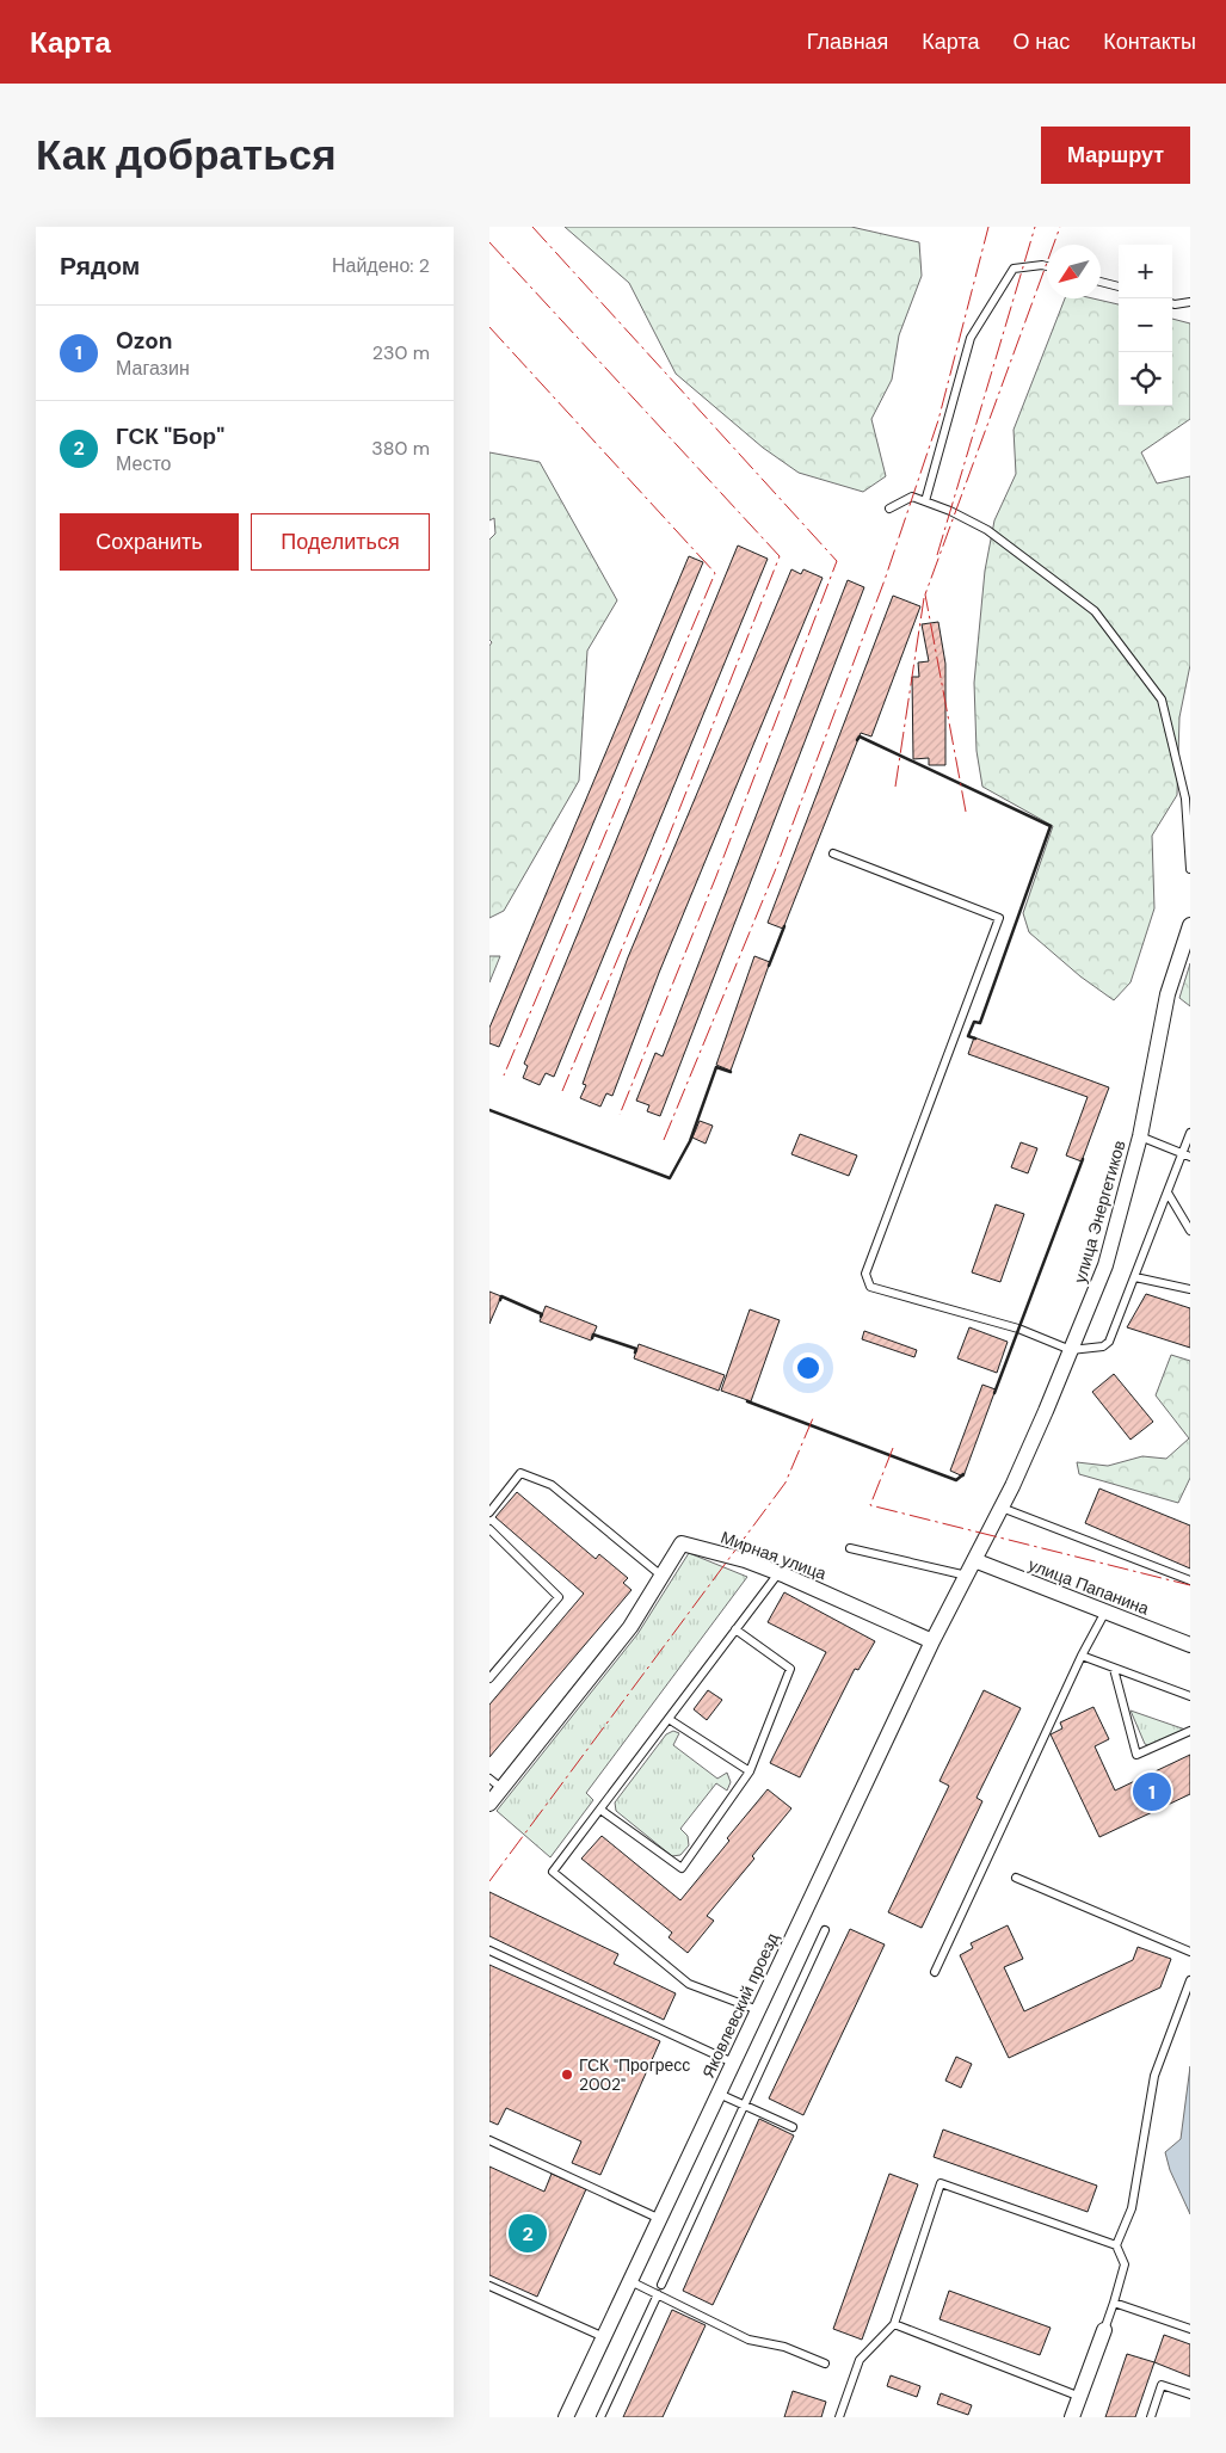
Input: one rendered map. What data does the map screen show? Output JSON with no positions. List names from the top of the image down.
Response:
{
  "streets": {
    "street": [
      "улица Энергетиков",
      "Мирная улица",
      "улица Папанина",
      "Яковлевский проезд"
    ]
  },
  "crossings": [
    ["улица Энергетиков", "улица Папанина"],
    ["Мирная улица", "Яковлевский проезд"]
  ],
  "places": ["ГСК \"Прогресс 2002\""],
  "north": "bottom left",
  "page": {
    "header": "Карта",
    "nav": [
      "Главная",
      "Карта",
      "О нас",
      "Контакты"
    ],
    "buttons": [
      "Маршрут",
      ["Сохранить", "Поделиться"]
    ],
    "title": "Как добраться",
    "heading": ["Рядом", "Найдено: 2"],
    "map_buttons": ["+", "−"],
    "list": [
      {
        "mark": "1",
        "name": "Ozon",
        "note": "Магазин",
        "value": "230 m"
      },
      {
        "mark": "2",
        "name": "ГСК \"Бор\"",
        "note": "Место",
        "value": "380 m"
      }
    ],
    "pins": ["1", "2"]
  }
}
